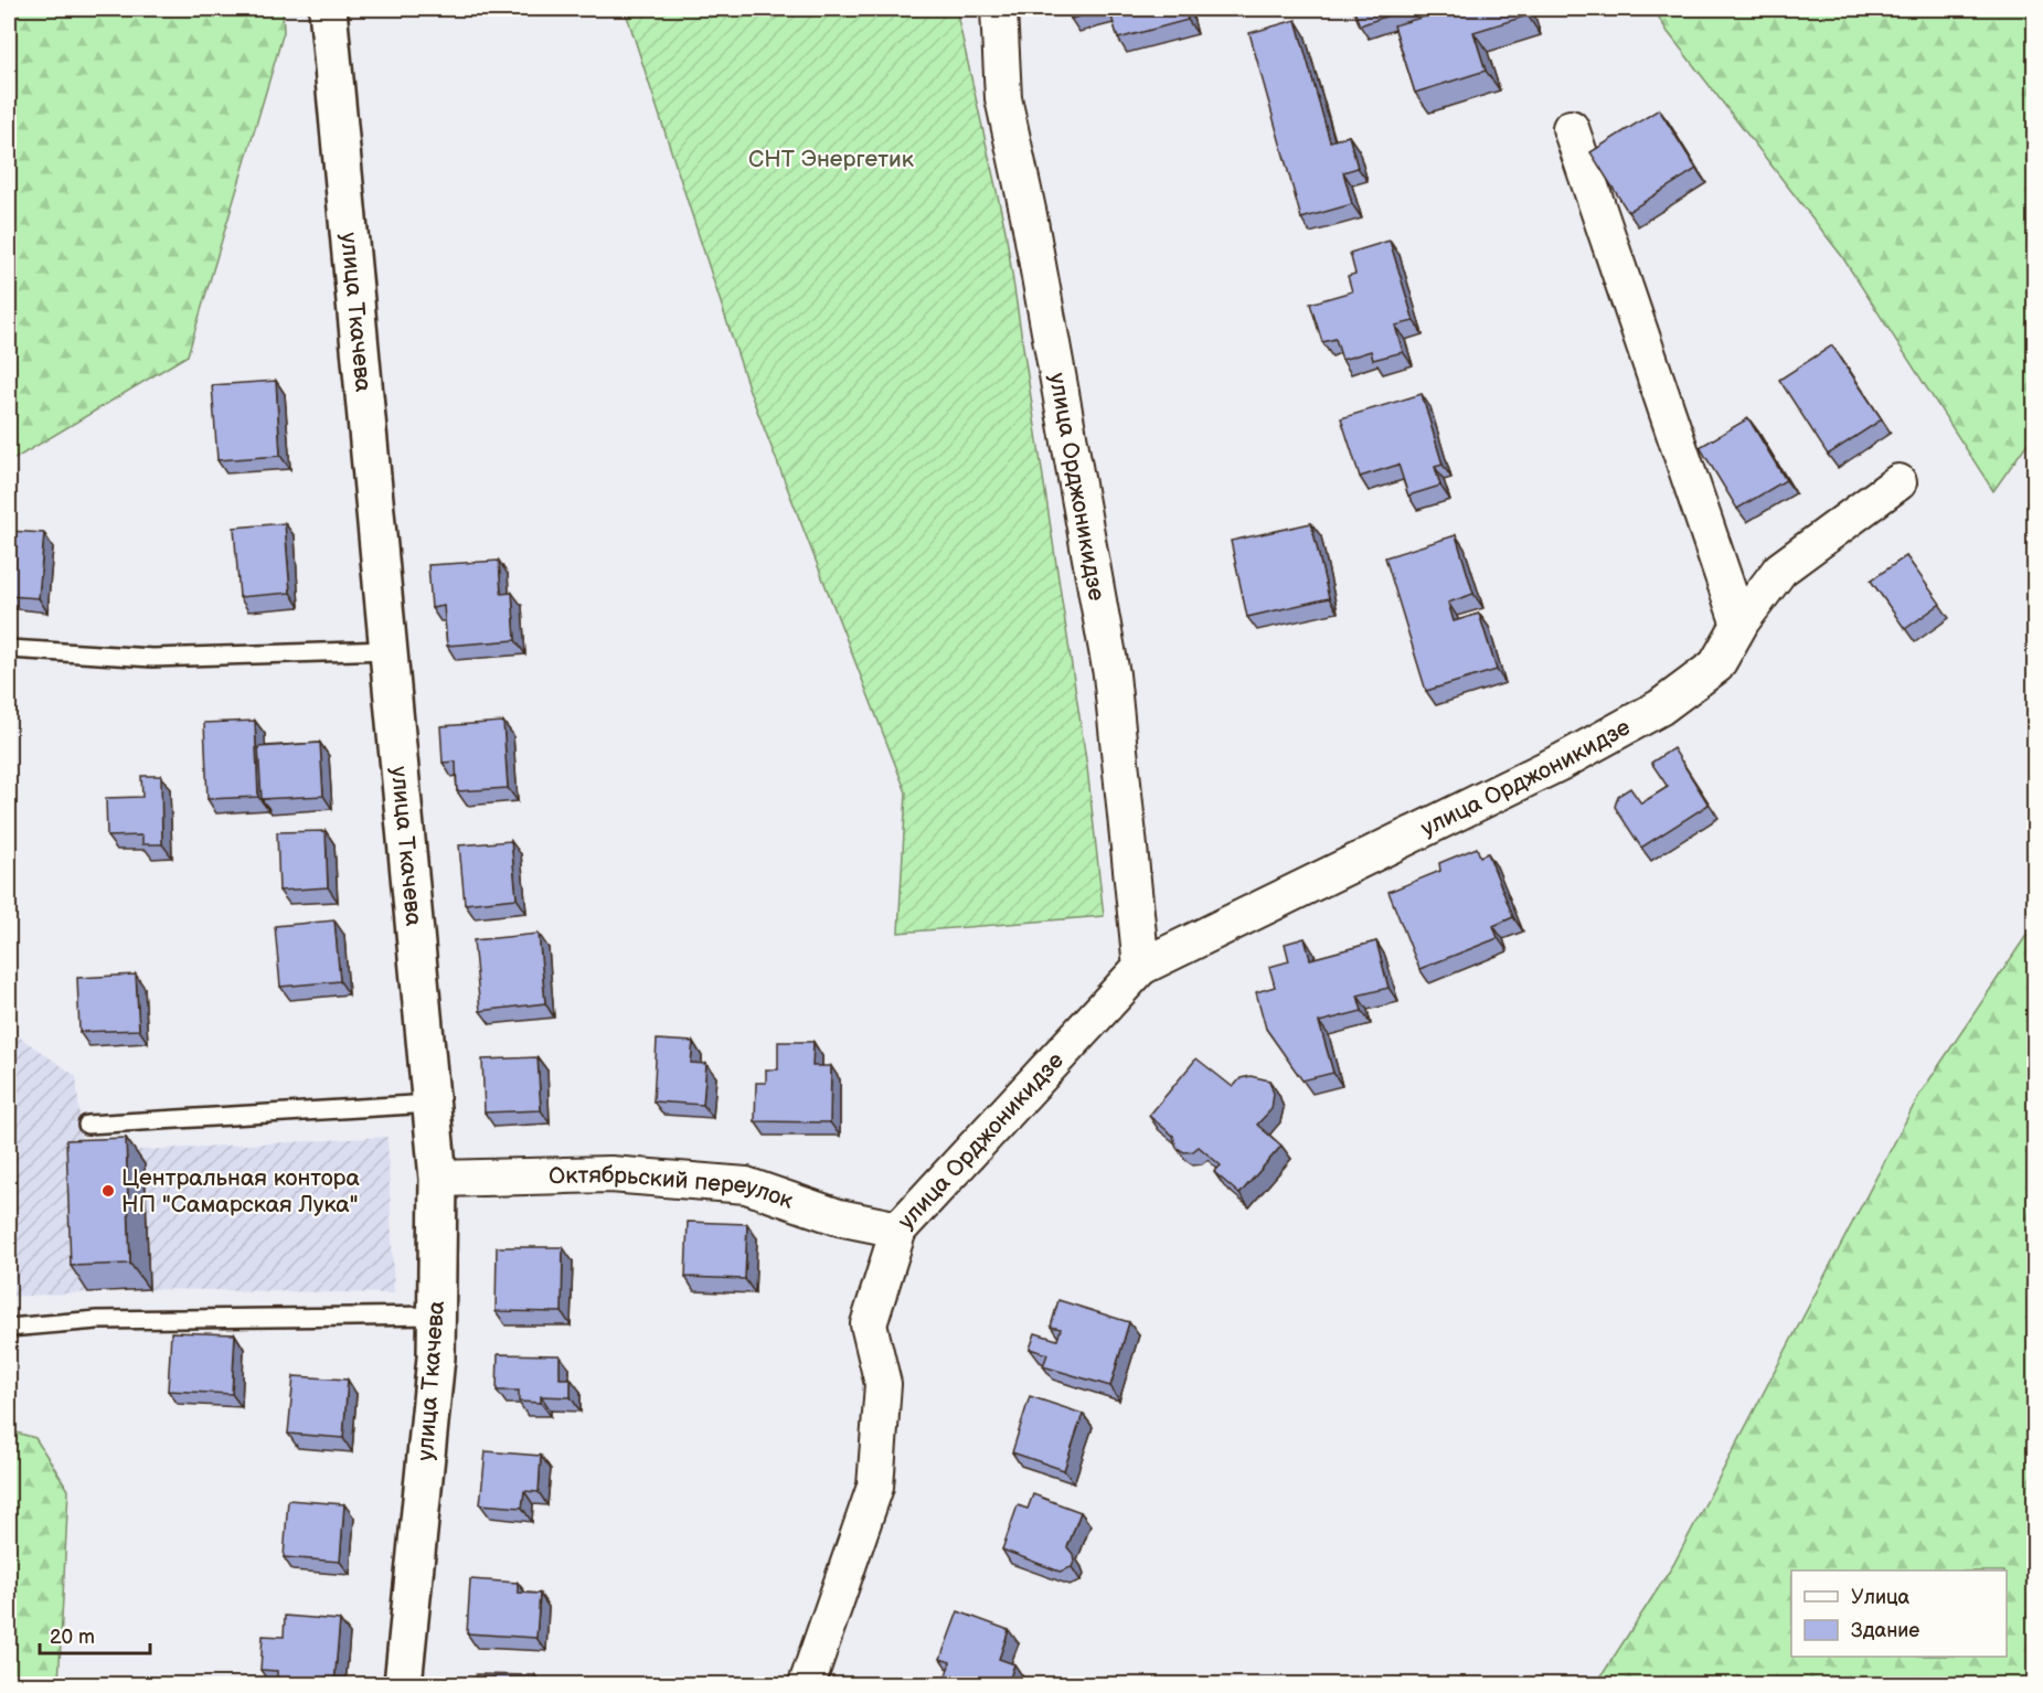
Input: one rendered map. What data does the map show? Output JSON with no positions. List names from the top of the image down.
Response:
{
  "streets": {
    "street": ["улица Ткачева", "улица Орджоникидзе", "Октябрьский переулок"]
  },
  "crossings": [
    ["улица Ткачева", "Октябрьский переулок"],
    ["улица Орджоникидзе", "Октябрьский переулок"]
  ],
  "parks": ["СНТ Энергетик"],
  "places": ["Центральная контора НП \"Самарская Лука\""],
  "legend": ["Улица", "Здание"],
  "scale_bar": "20 m"
}
